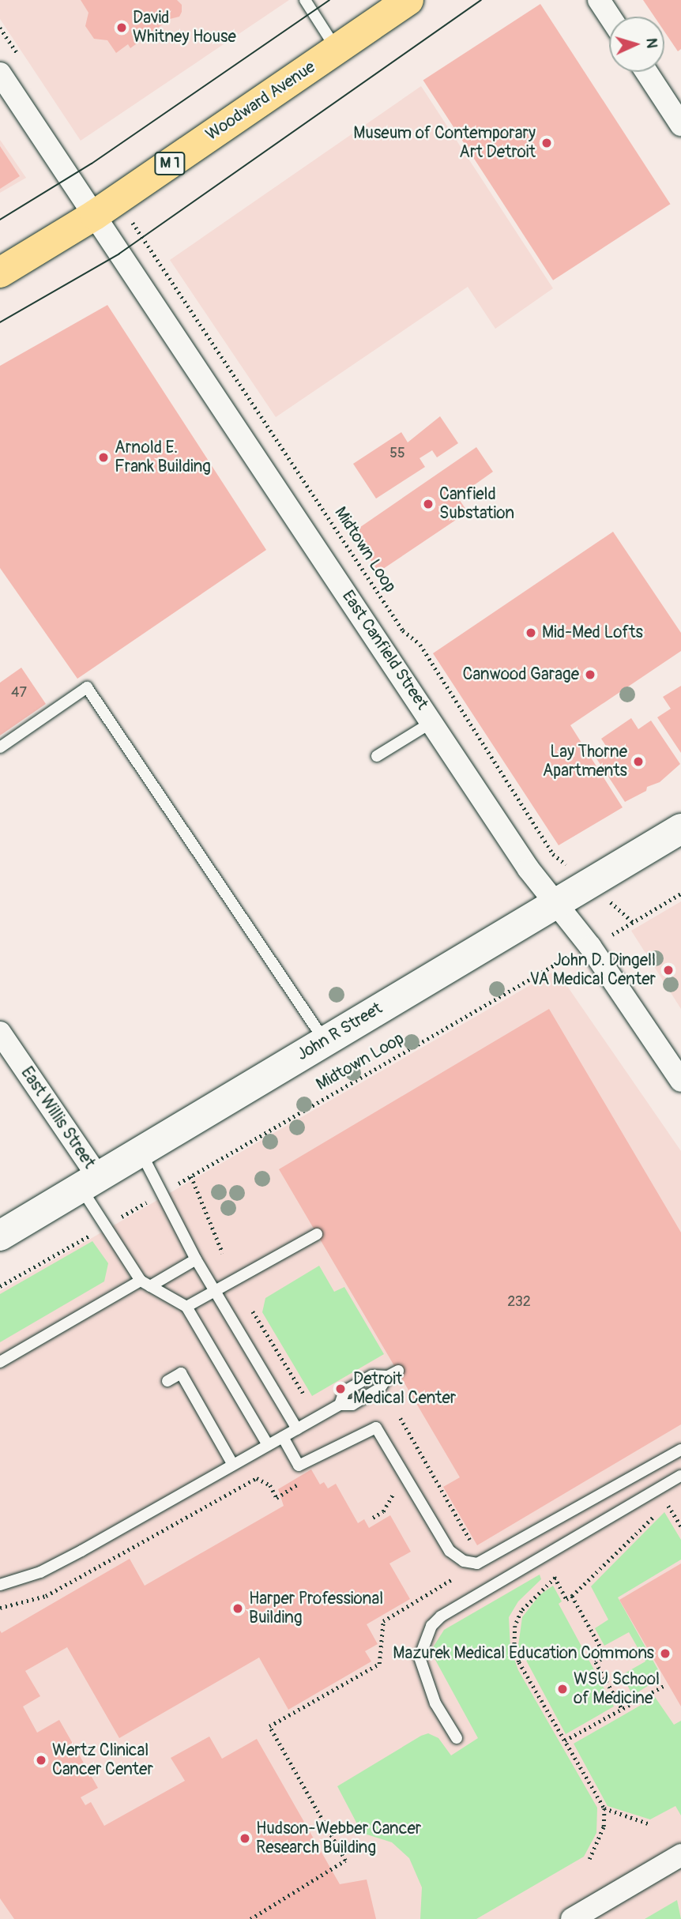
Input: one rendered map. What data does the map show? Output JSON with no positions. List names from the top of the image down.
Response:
{
  "streets": {
    "main road": ["Woodward Avenue", "M 1"],
    "street": ["East Canfield Street", "John R Street", "East Willis Street"],
    "path": ["Midtown Loop"]
  },
  "crossings": [
    ["Woodward Avenue", "East Canfield Street"],
    ["East Canfield Street", "John R Street"],
    ["John R Street", "East Willis Street"]
  ],
  "places": [
    "David Whitney House",
    "Museum of Contemporary Art Detroit",
    "Arnold E. Frank Building",
    "Canfield Substation",
    "Mid-Med Lofts",
    "Canwood Garage",
    "Lay Thorne Apartments",
    "John D. Dingell VA Medical Center",
    "Detroit Medical Center",
    "Harper Professional Building",
    "Mazurek Medical Education Commons",
    "WSU School of Medicine",
    "Wertz Clinical Cancer Center",
    "Hudson-Webber Cancer Research Building"
  ],
  "house_numbers": ["55", "47", "232"],
  "north": "right"
}
